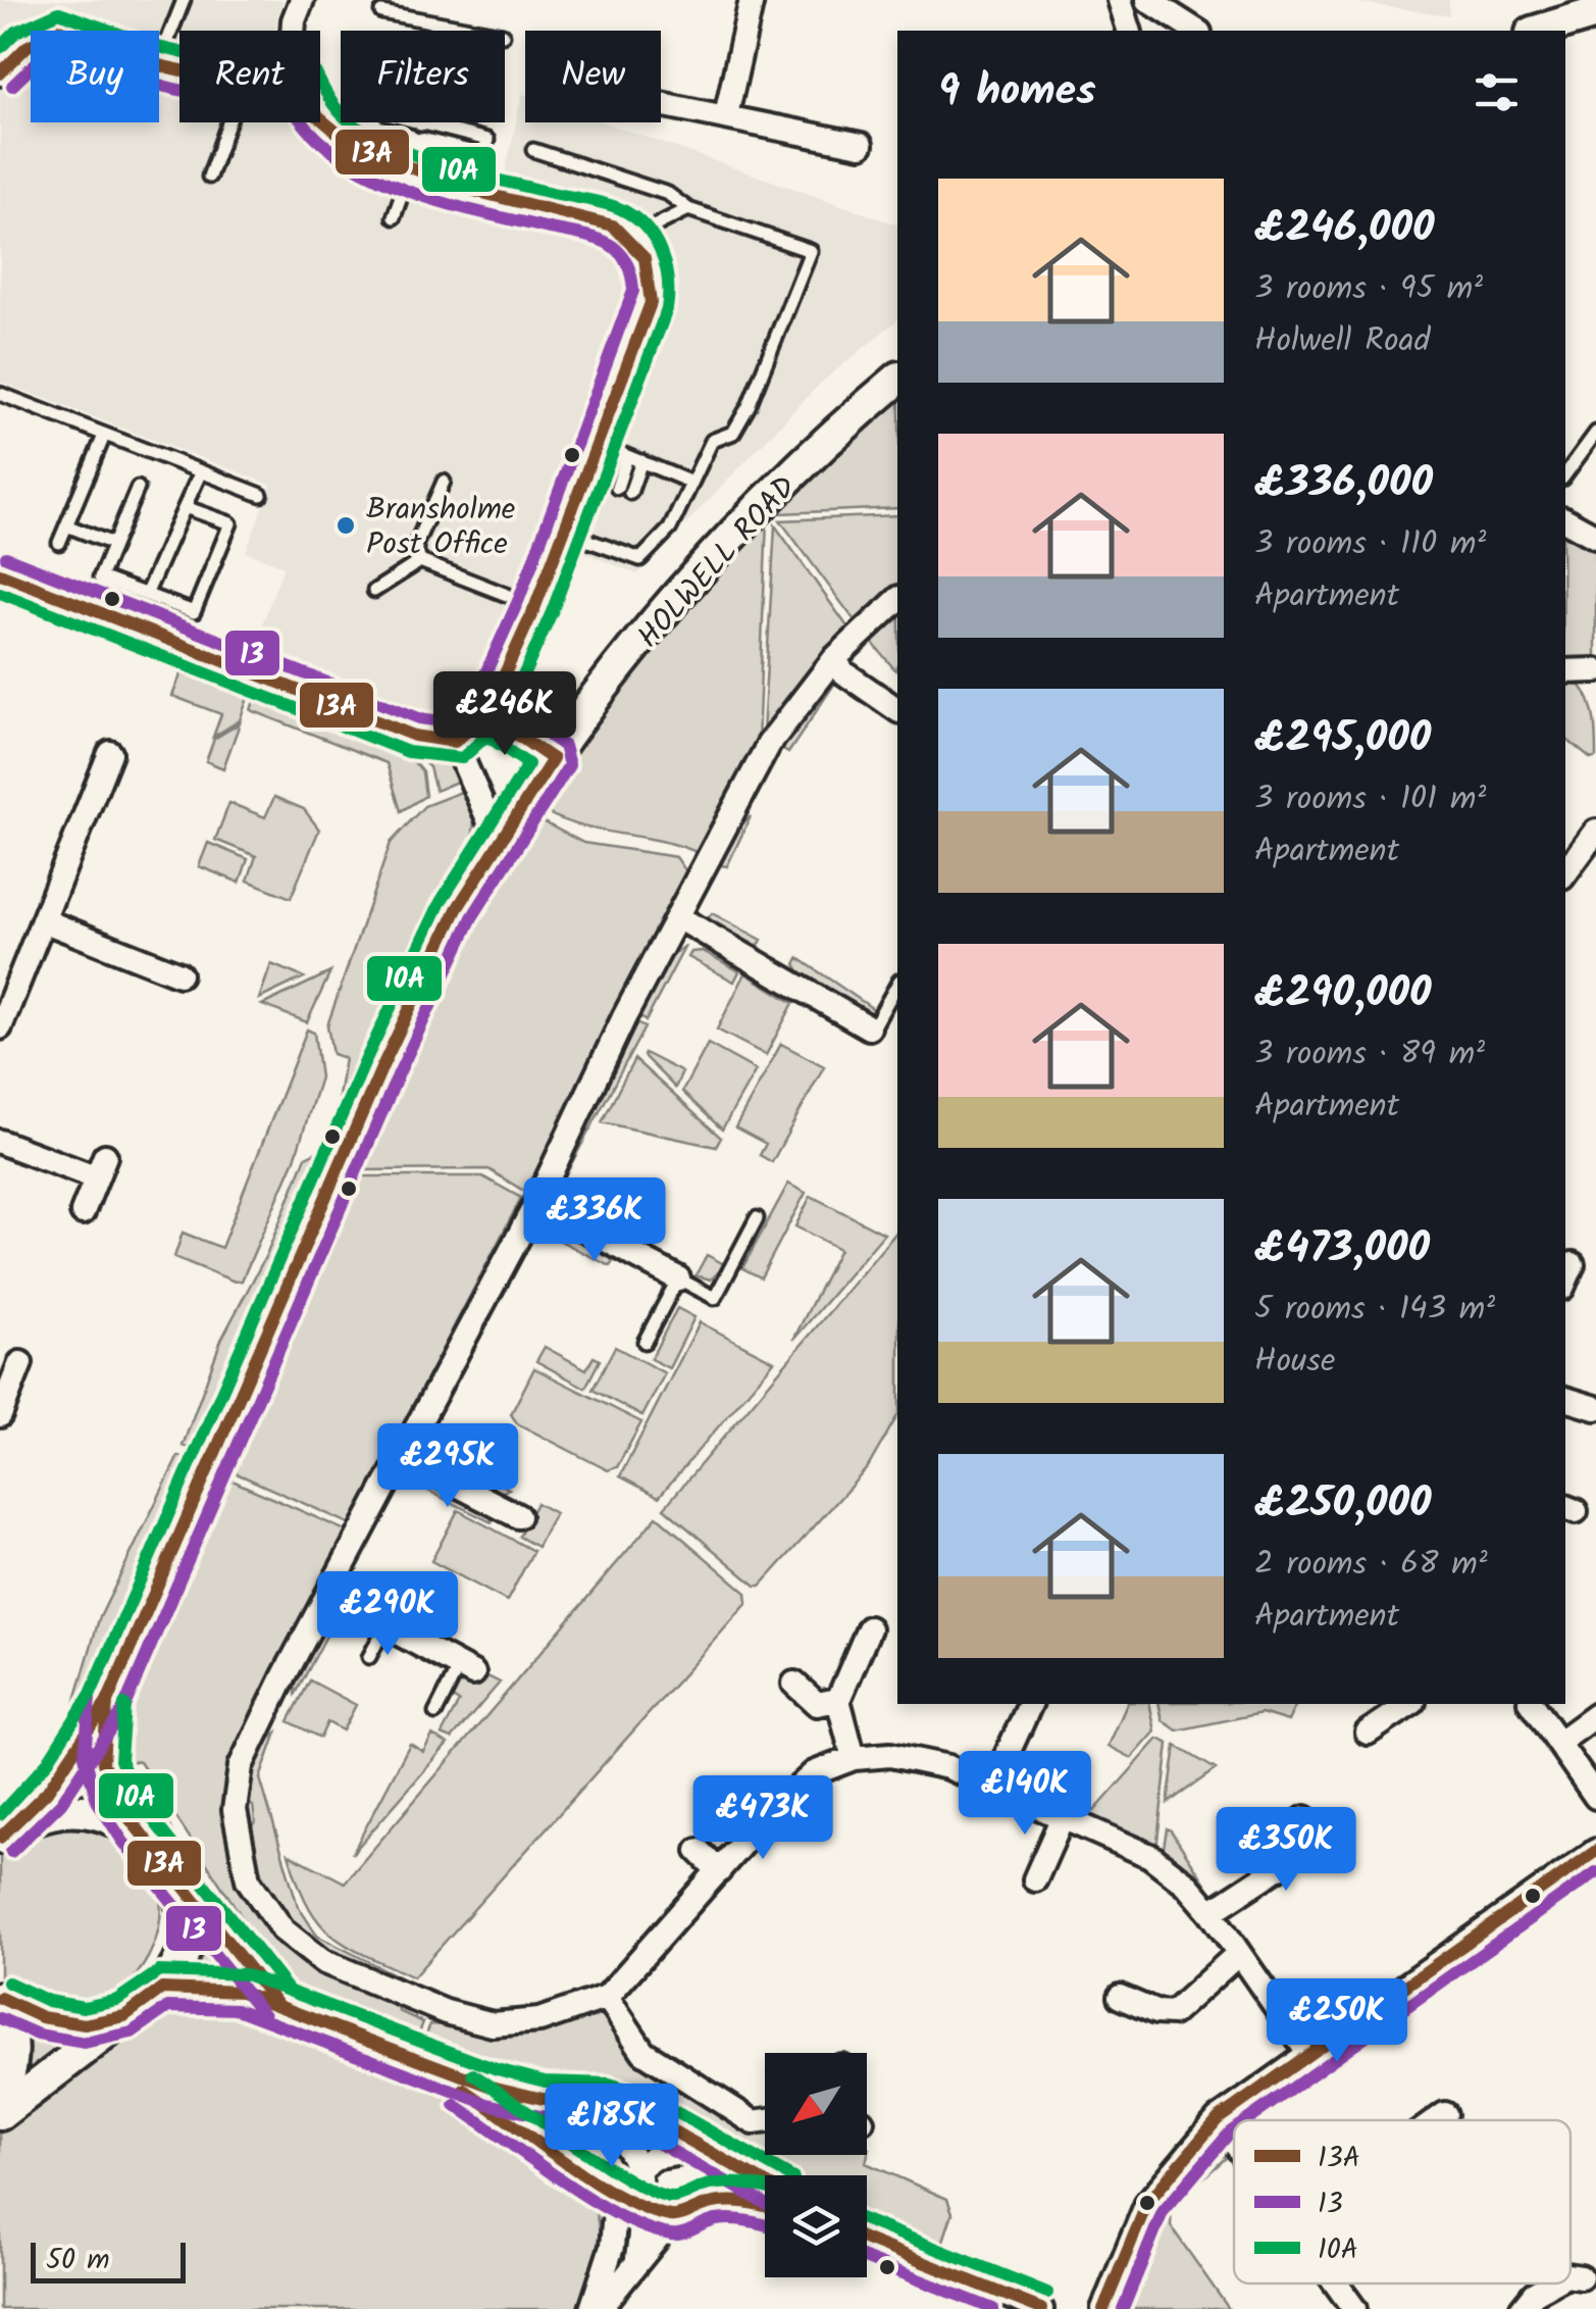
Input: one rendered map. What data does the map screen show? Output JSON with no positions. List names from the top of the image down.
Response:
{
  "streets": {
    "street": ["HOLWELL ROAD"]
  },
  "places": ["Bransholme Post Office"],
  "lines": ["transit line 10A", "transit line 13A", "transit line 13"],
  "legend": ["13A", "13", "10A"],
  "scale_bar": "50 m",
  "north": "bottom left",
  "page": {
    "chip": [
      "Buy",
      "Rent",
      "Filters",
      "New"
    ],
    "heading": "9 homes",
    "list": [
      {
        "name": "£246,000",
        "note": "3 rooms · 95 m² · Holwell Road"
      },
      {
        "name": "£336,000",
        "note": "3 rooms · 110 m² · Apartment"
      },
      {
        "name": "£295,000",
        "note": "3 rooms · 101 m² · Apartment"
      },
      {
        "name": "£290,000",
        "note": "3 rooms · 89 m² · Apartment"
      },
      {
        "name": "£473,000",
        "note": "5 rooms · 143 m² · House"
      },
      {
        "name": "£250,000",
        "note": "2 rooms · 68 m² · Apartment"
      }
    ],
    "price": [
      "£246K",
      "£336K",
      "£295K",
      "£290K",
      "£140K",
      "£473K",
      "£350K",
      "£250K",
      "£185K"
    ],
    "scale": "50 m"
  }
}
